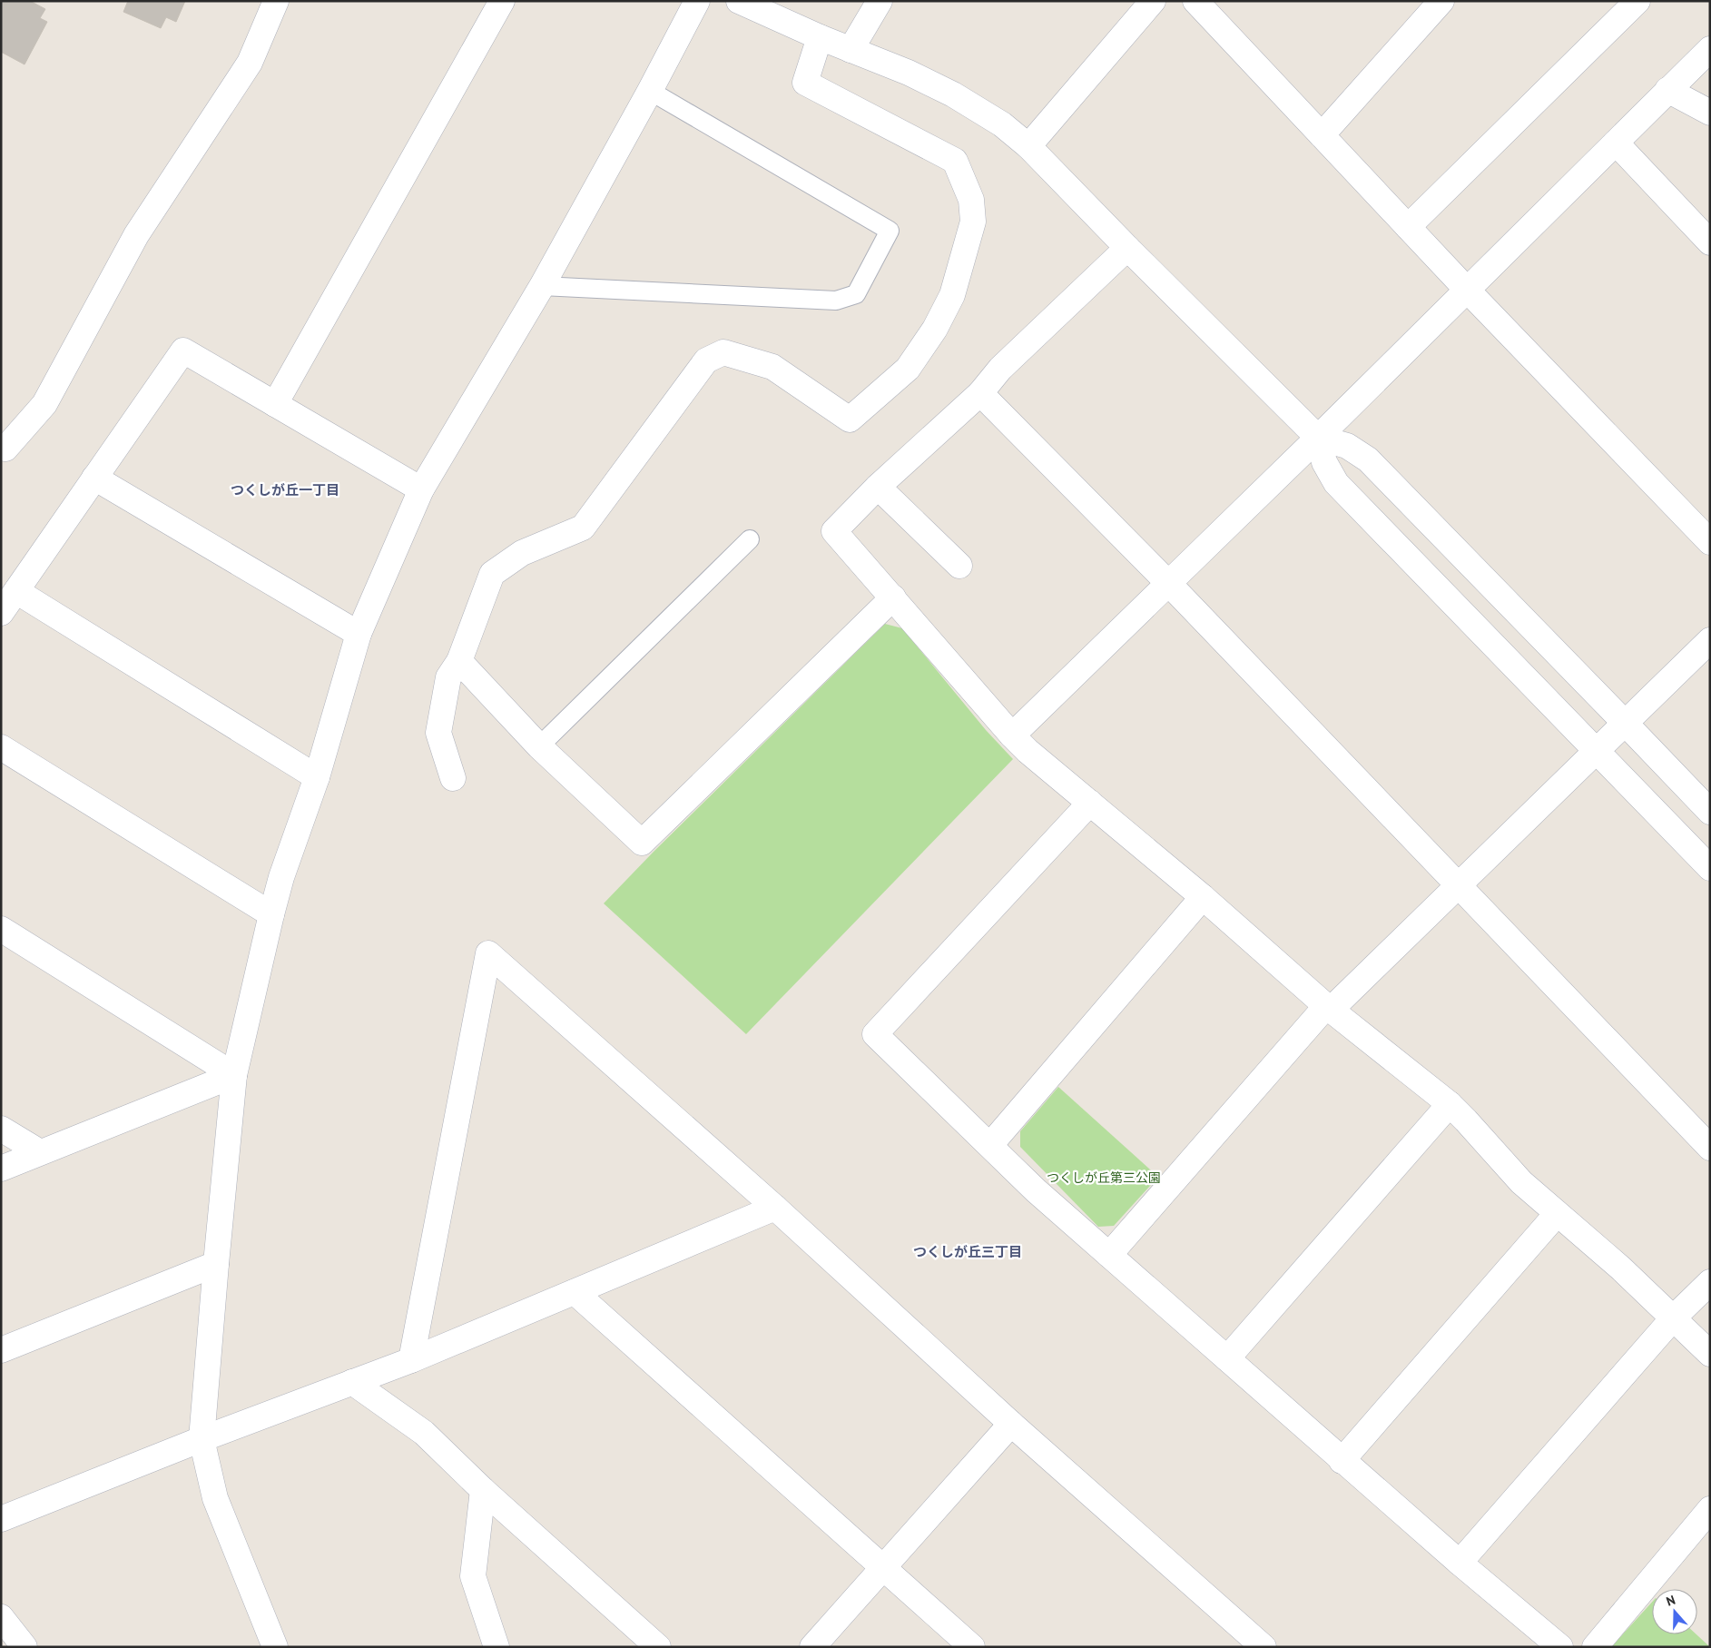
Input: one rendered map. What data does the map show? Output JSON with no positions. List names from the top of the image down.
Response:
{
  "districts": ["つくしが丘一丁目", "つくしが丘三丁目"],
  "parks": ["つくしが丘第三公園"],
  "north": "top"
}
